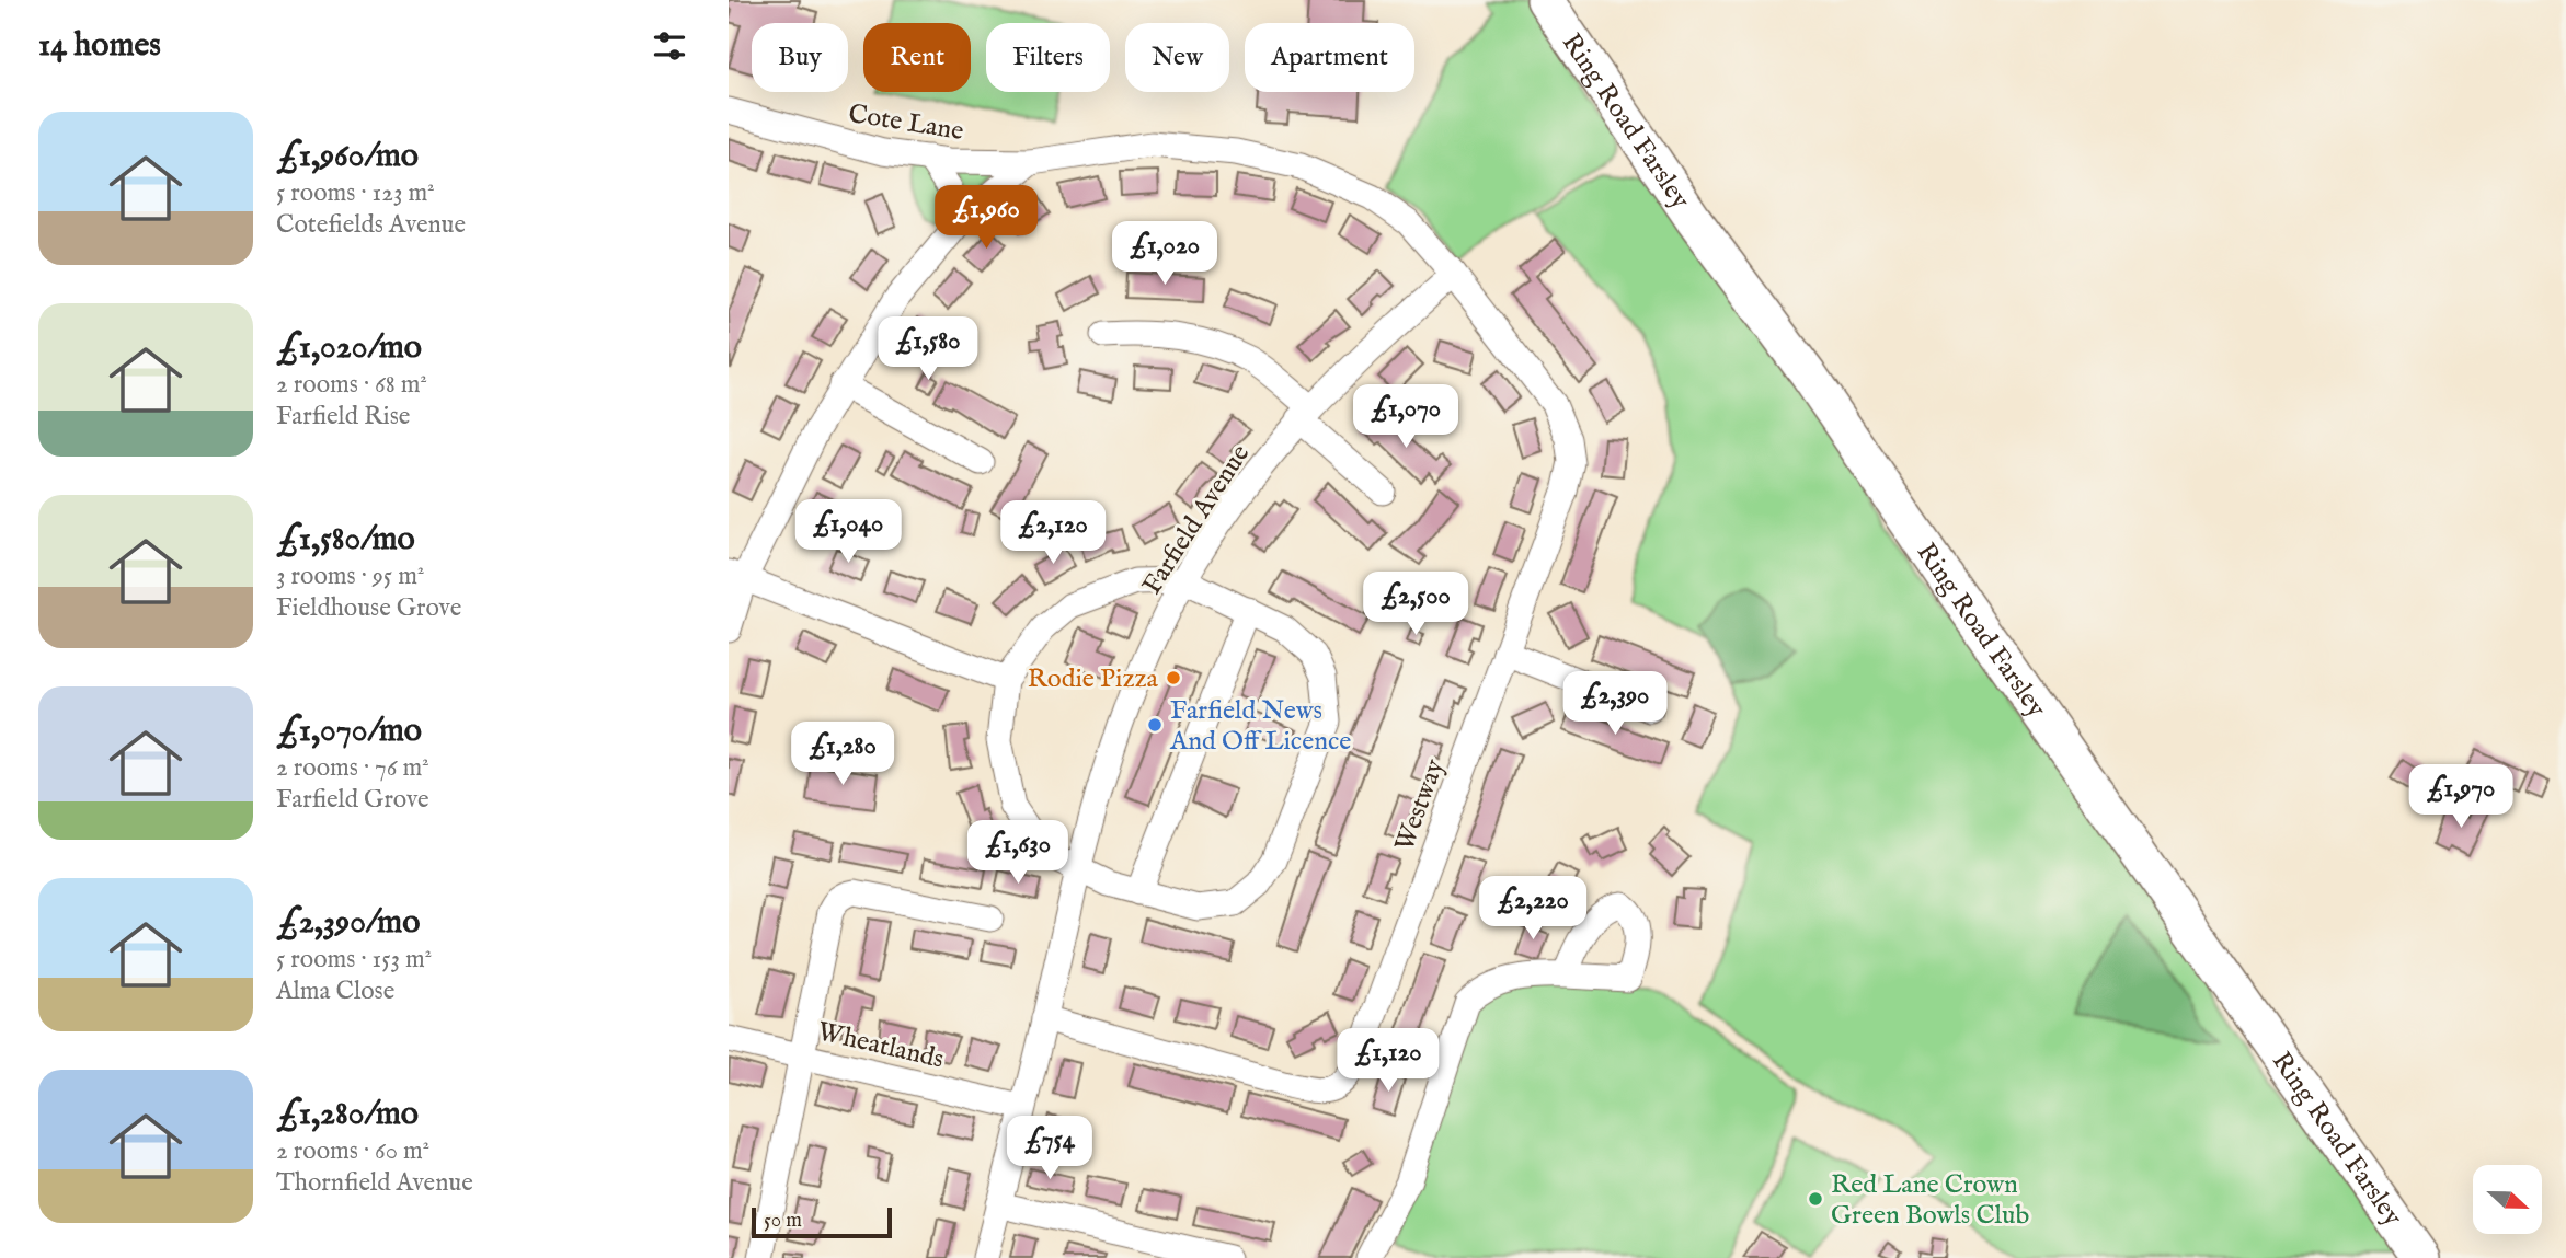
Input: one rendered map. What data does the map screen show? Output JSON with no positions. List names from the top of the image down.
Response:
{
  "streets": {
    "highway": ["Ring Road Farsley"],
    "street": [
      "Cote Lane",
      "Farfield Avenue",
      "Westway",
      "Wheatlands"
    ]
  },
  "crossings": [
    ["Cote Lane", "Farfield Avenue"],
    ["Cote Lane", "Westway"],
    ["Farfield Avenue", "Westway"],
    ["Farfield Avenue", "Wheatlands"]
  ],
  "places": ["Rodie Pizza", "Farfield News And Off Licence", "Red Lane Crown Green Bowls Club"],
  "scale_bar": "50 m",
  "north": "right",
  "page": {
    "heading": "14 homes",
    "chip": [
      "Buy",
      "Rent",
      "Filters",
      "New",
      "Apartment"
    ],
    "list": [
      {
        "name": "£1,960/mo",
        "note": "5 rooms · 123 m² · Cotefields Avenue"
      },
      {
        "name": "£1,020/mo",
        "note": "2 rooms · 68 m² · Farfield Rise"
      },
      {
        "name": "£1,580/mo",
        "note": "3 rooms · 95 m² · Fieldhouse Grove"
      },
      {
        "name": "£1,070/mo",
        "note": "2 rooms · 76 m² · Farfield Grove"
      },
      {
        "name": "£2,390/mo",
        "note": "5 rooms · 153 m² · Alma Close"
      },
      {
        "name": "£1,280/mo",
        "note": "2 rooms · 60 m² · Thornfield Avenue"
      }
    ],
    "price": [
      "£1,960",
      "£1,020",
      "£1,580",
      "£1,070",
      "£1,040",
      "£2,120",
      "£2,500",
      "£2,390",
      "£1,280",
      "£1,970",
      "£1,630",
      "£2,220",
      "£1,120",
      "£754"
    ],
    "scale": "50 m"
  }
}
